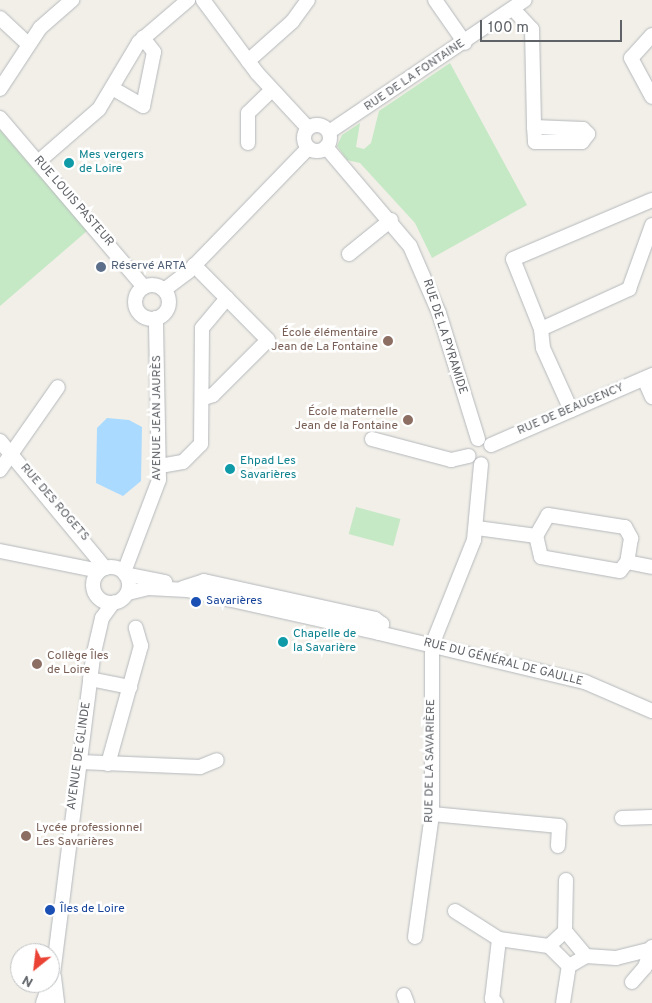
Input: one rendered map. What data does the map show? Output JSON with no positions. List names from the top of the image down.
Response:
{
  "streets": {
    "street": [
      "RUE DE LA FONTAINE",
      "RUE LOUIS PASTEUR",
      "RUE DE LA PYRAMIDE",
      "RUE DE BEAUGENCY",
      "AVENUE JEAN JAURÈS",
      "RUE DES ROGETS",
      "RUE DU GÉNÉRAL DE GAULLE",
      "AVENUE DE GLINDE",
      "RUE DE LA SAVARIÈRE"
    ]
  },
  "crossings": [
    ["RUE DE LA FONTAINE", "RUE DE LA PYRAMIDE"],
    ["RUE LOUIS PASTEUR", "AVENUE JEAN JAURÈS"],
    ["RUE DE LA PYRAMIDE", "RUE DE BEAUGENCY"],
    ["AVENUE JEAN JAURÈS", "RUE DES ROGETS"],
    ["AVENUE JEAN JAURÈS", "RUE DU GÉNÉRAL DE GAULLE"],
    ["AVENUE JEAN JAURÈS", "AVENUE DE GLINDE"],
    ["RUE DES ROGETS", "RUE DU GÉNÉRAL DE GAULLE"],
    ["RUE DU GÉNÉRAL DE GAULLE", "AVENUE DE GLINDE"],
    ["RUE DU GÉNÉRAL DE GAULLE", "RUE DE LA SAVARIÈRE"]
  ],
  "places": [
    "Mes vergers de Loire",
    "Réservé ARTA",
    "École élémentaire Jean de La Fontaine",
    "École maternelle Jean de la Fontaine",
    "Ehpad Les Savarières",
    "Savarières",
    "Chapelle de la Savarière",
    "Collège Îles de Loire",
    "Lycée professionnel Les Savarières",
    "Îles de Loire"
  ],
  "scale_bar": "100 m",
  "north": "bottom left"
}
